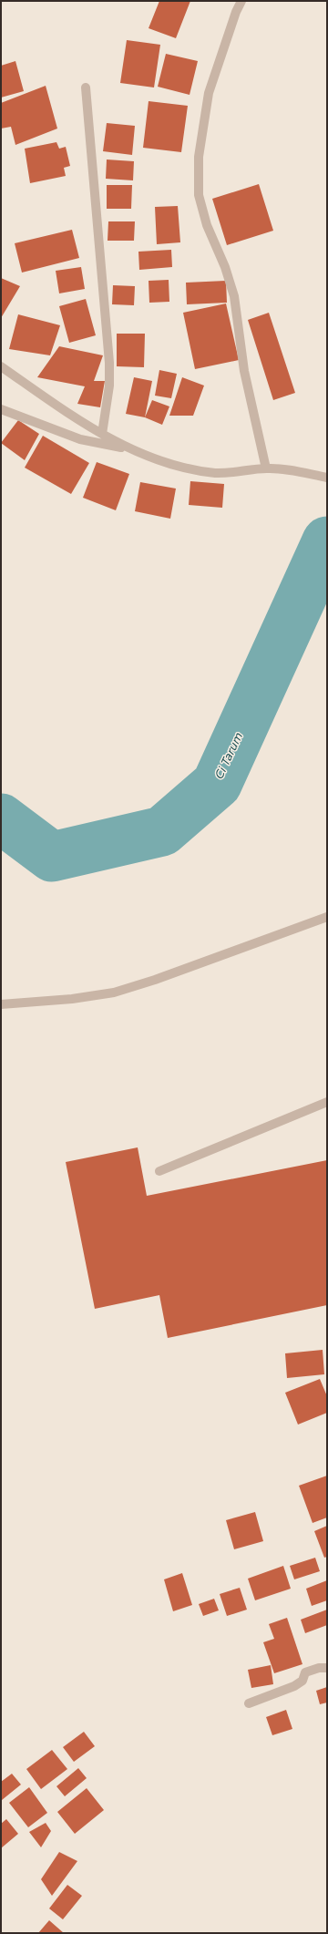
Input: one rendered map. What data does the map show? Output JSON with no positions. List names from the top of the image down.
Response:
{
  "water": ["Ci Tarum"]
}
